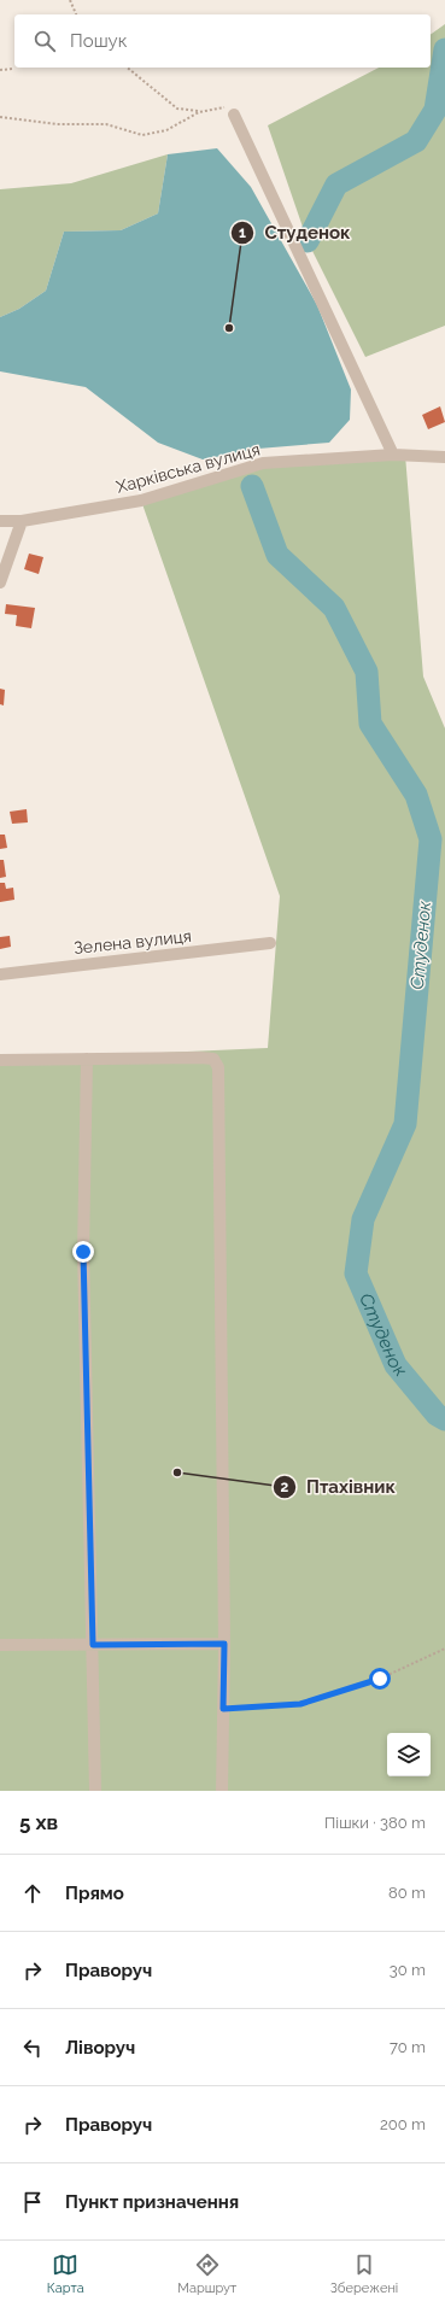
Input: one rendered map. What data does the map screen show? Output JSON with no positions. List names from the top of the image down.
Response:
{
  "streets": {
    "street": ["Харківська вулиця", "Зелена вулиця"]
  },
  "water": ["Студенок"],
  "places": ["Студенок", "Птахівник"],
  "page": {
    "search": "Пошук",
    "heading": ["5 хв", "Пішки · 380 m"],
    "list": [
      ["Прямо", "80 m"],
      ["Праворуч", "30 m"],
      ["Ліворуч", "70 m"],
      ["Праворуч", "200 m"],
      "Пункт призначення"
    ],
    "nav": ["Карта", "Маршрут", "Збережені"]
  }
}
